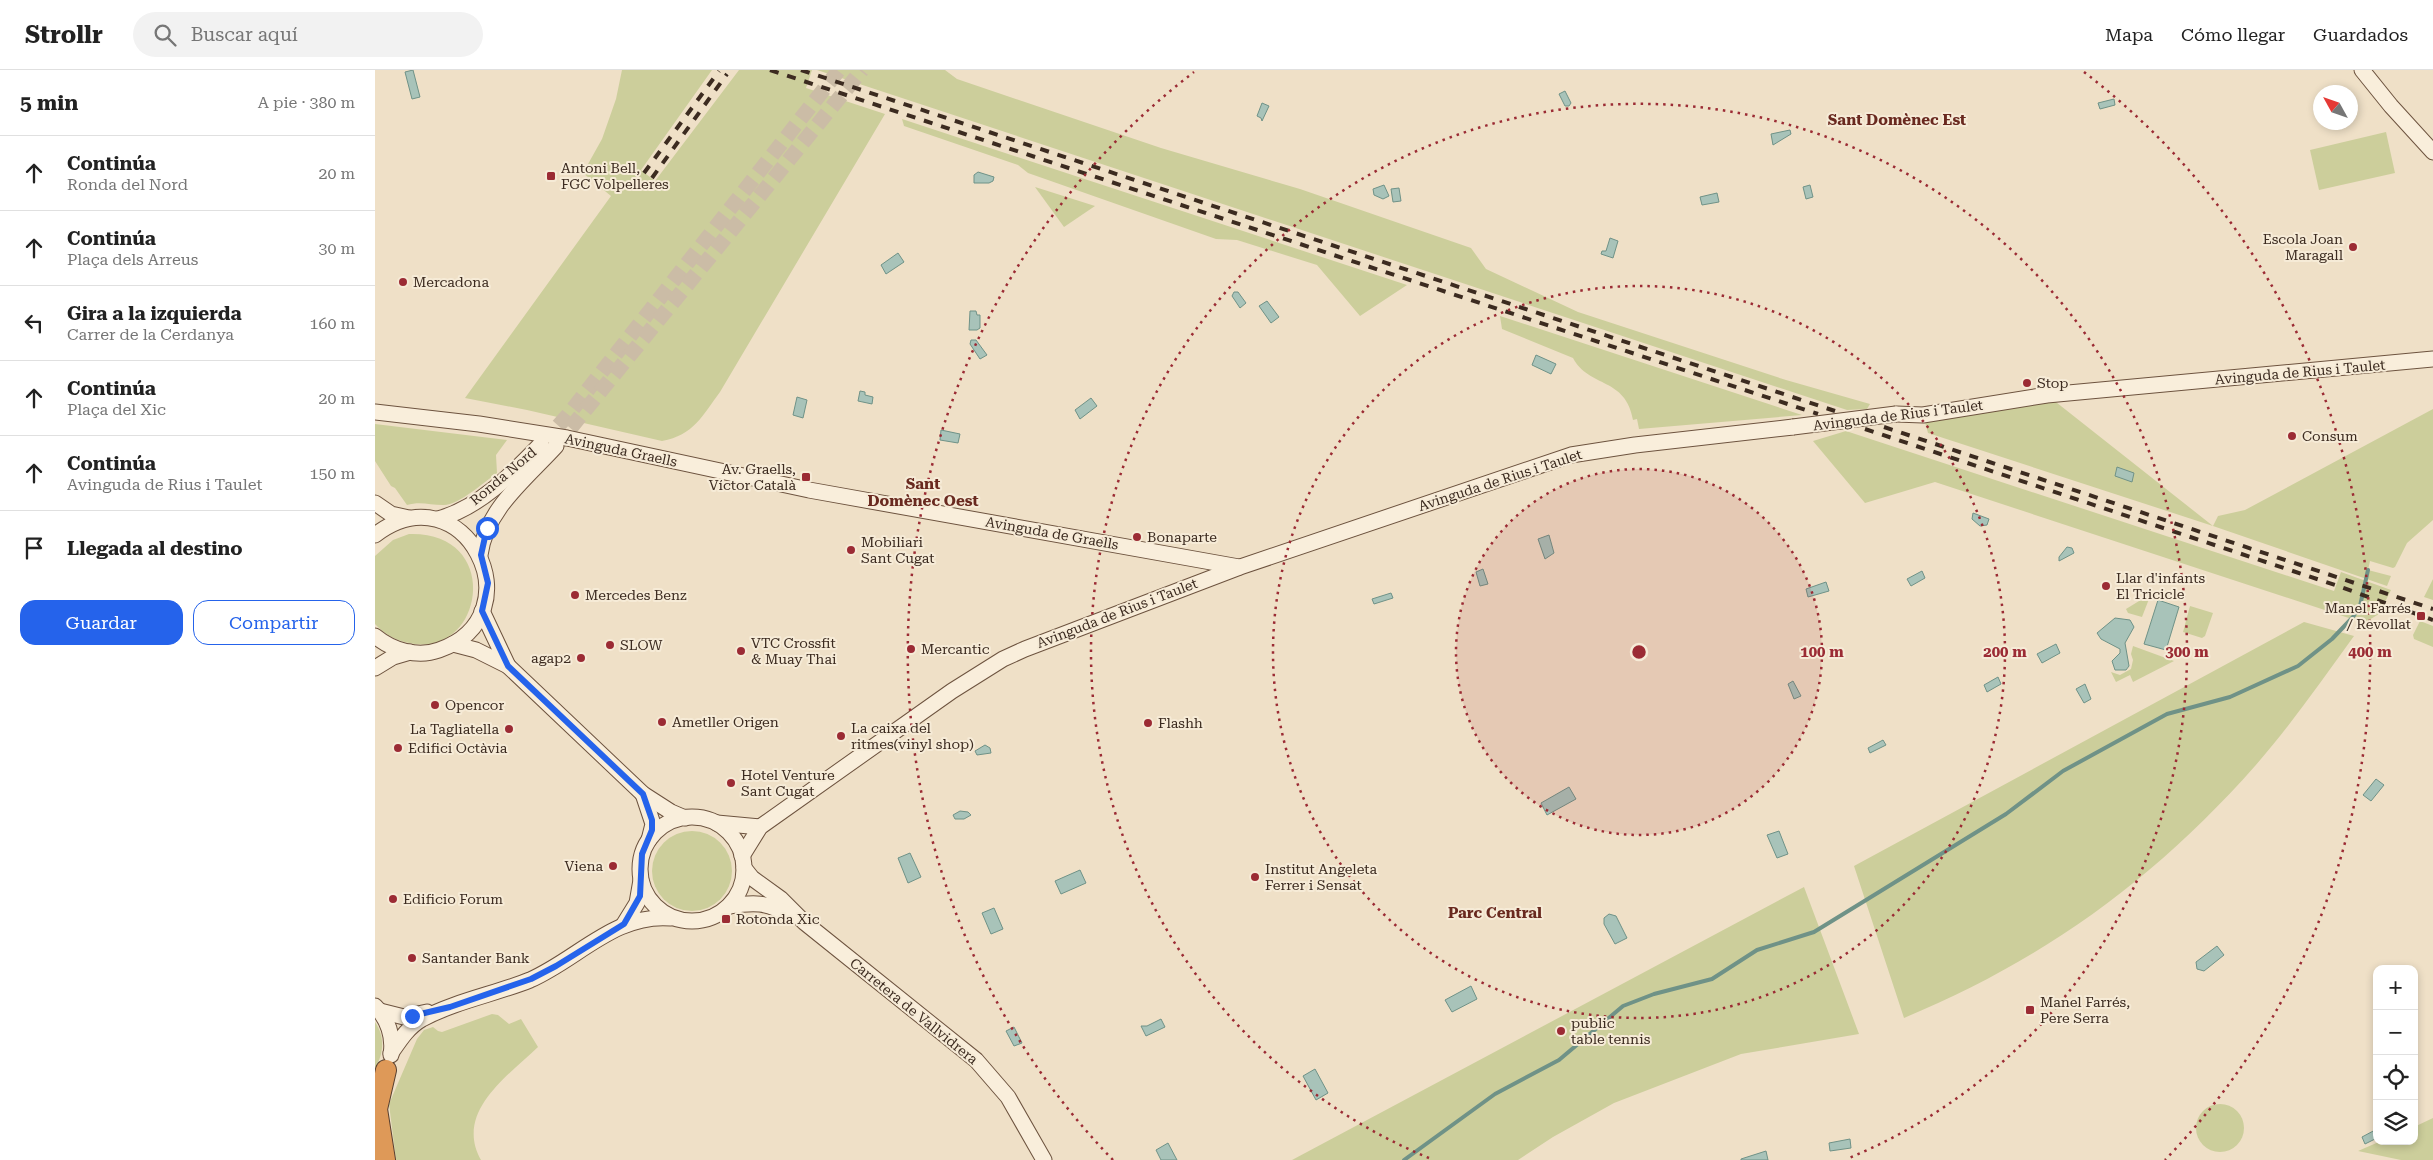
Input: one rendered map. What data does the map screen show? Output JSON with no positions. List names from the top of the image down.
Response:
{
  "streets": {
    "street": [
      "Avinguda de Rius i Taulet",
      "Avinguda Graells",
      "Ronda Nord",
      "Avinguda de Graells",
      "Carretera de Vallvidrera"
    ]
  },
  "crossings": [
    ["Avinguda de Rius i Taulet", "Avinguda de Graells"],
    ["Avinguda de Rius i Taulet", "Carretera de Vallvidrera"],
    ["Avinguda Graells", "Avinguda de Graells"]
  ],
  "districts": ["Sant Domènec Est", "Sant Domènec Oest", "Parc Central"],
  "places": {
    "transit": [
      "Antoni Bell, FGC Volpelleres",
      "Av. Graells, Víctor Català",
      "Manel Farrés / Revollat",
      "Rotonda Xic",
      "Manel Farrés, Pere Serra"
    ],
    "other": [
      "Escola Joan Maragall",
      "Mercadona",
      "Stop",
      "Consum",
      "Bonaparte",
      "Mobiliari Sant Cugat",
      "Llar d'infants El Tricicle",
      "Mercedes Benz",
      "SLOW",
      "Mercantic",
      "VTC Crossfit & Muay Thai",
      "agap2",
      "Opencor",
      "Ametller Origen",
      "Flashh",
      "La Tagliatella",
      "La caixa del ritmes(vinyl shop)",
      "Edifici Octàvia",
      "Hotel Venture Sant Cugat",
      "Viena",
      "Institut Angeleta Ferrer i Sensat",
      "Edificio Forum",
      "Santander Bank",
      "public table tennis"
    ]
  },
  "north": "top left",
  "page": {
    "header": "Strollr",
    "search": "Buscar aquí",
    "nav": ["Mapa", "Cómo llegar", "Guardados"],
    "heading": ["5 min", "A pie · 380 m"],
    "list": [
      ["Continúa", "Ronda del Nord", "20 m"],
      ["Continúa", "Plaça dels Arreus", "30 m"],
      ["Gira a la izquierda", "Carrer de la Cerdanya", "160 m"],
      ["Continúa", "Plaça del Xic", "20 m"],
      ["Continúa", "Avinguda de Rius i Taulet", "150 m"],
      "Llegada al destino"
    ],
    "buttons": ["Guardar", "Compartir"],
    "map_buttons": ["+", "−"]
  },
  "rings": [
    "100 m",
    "200 m",
    "300 m",
    "400 m"
  ]
}
